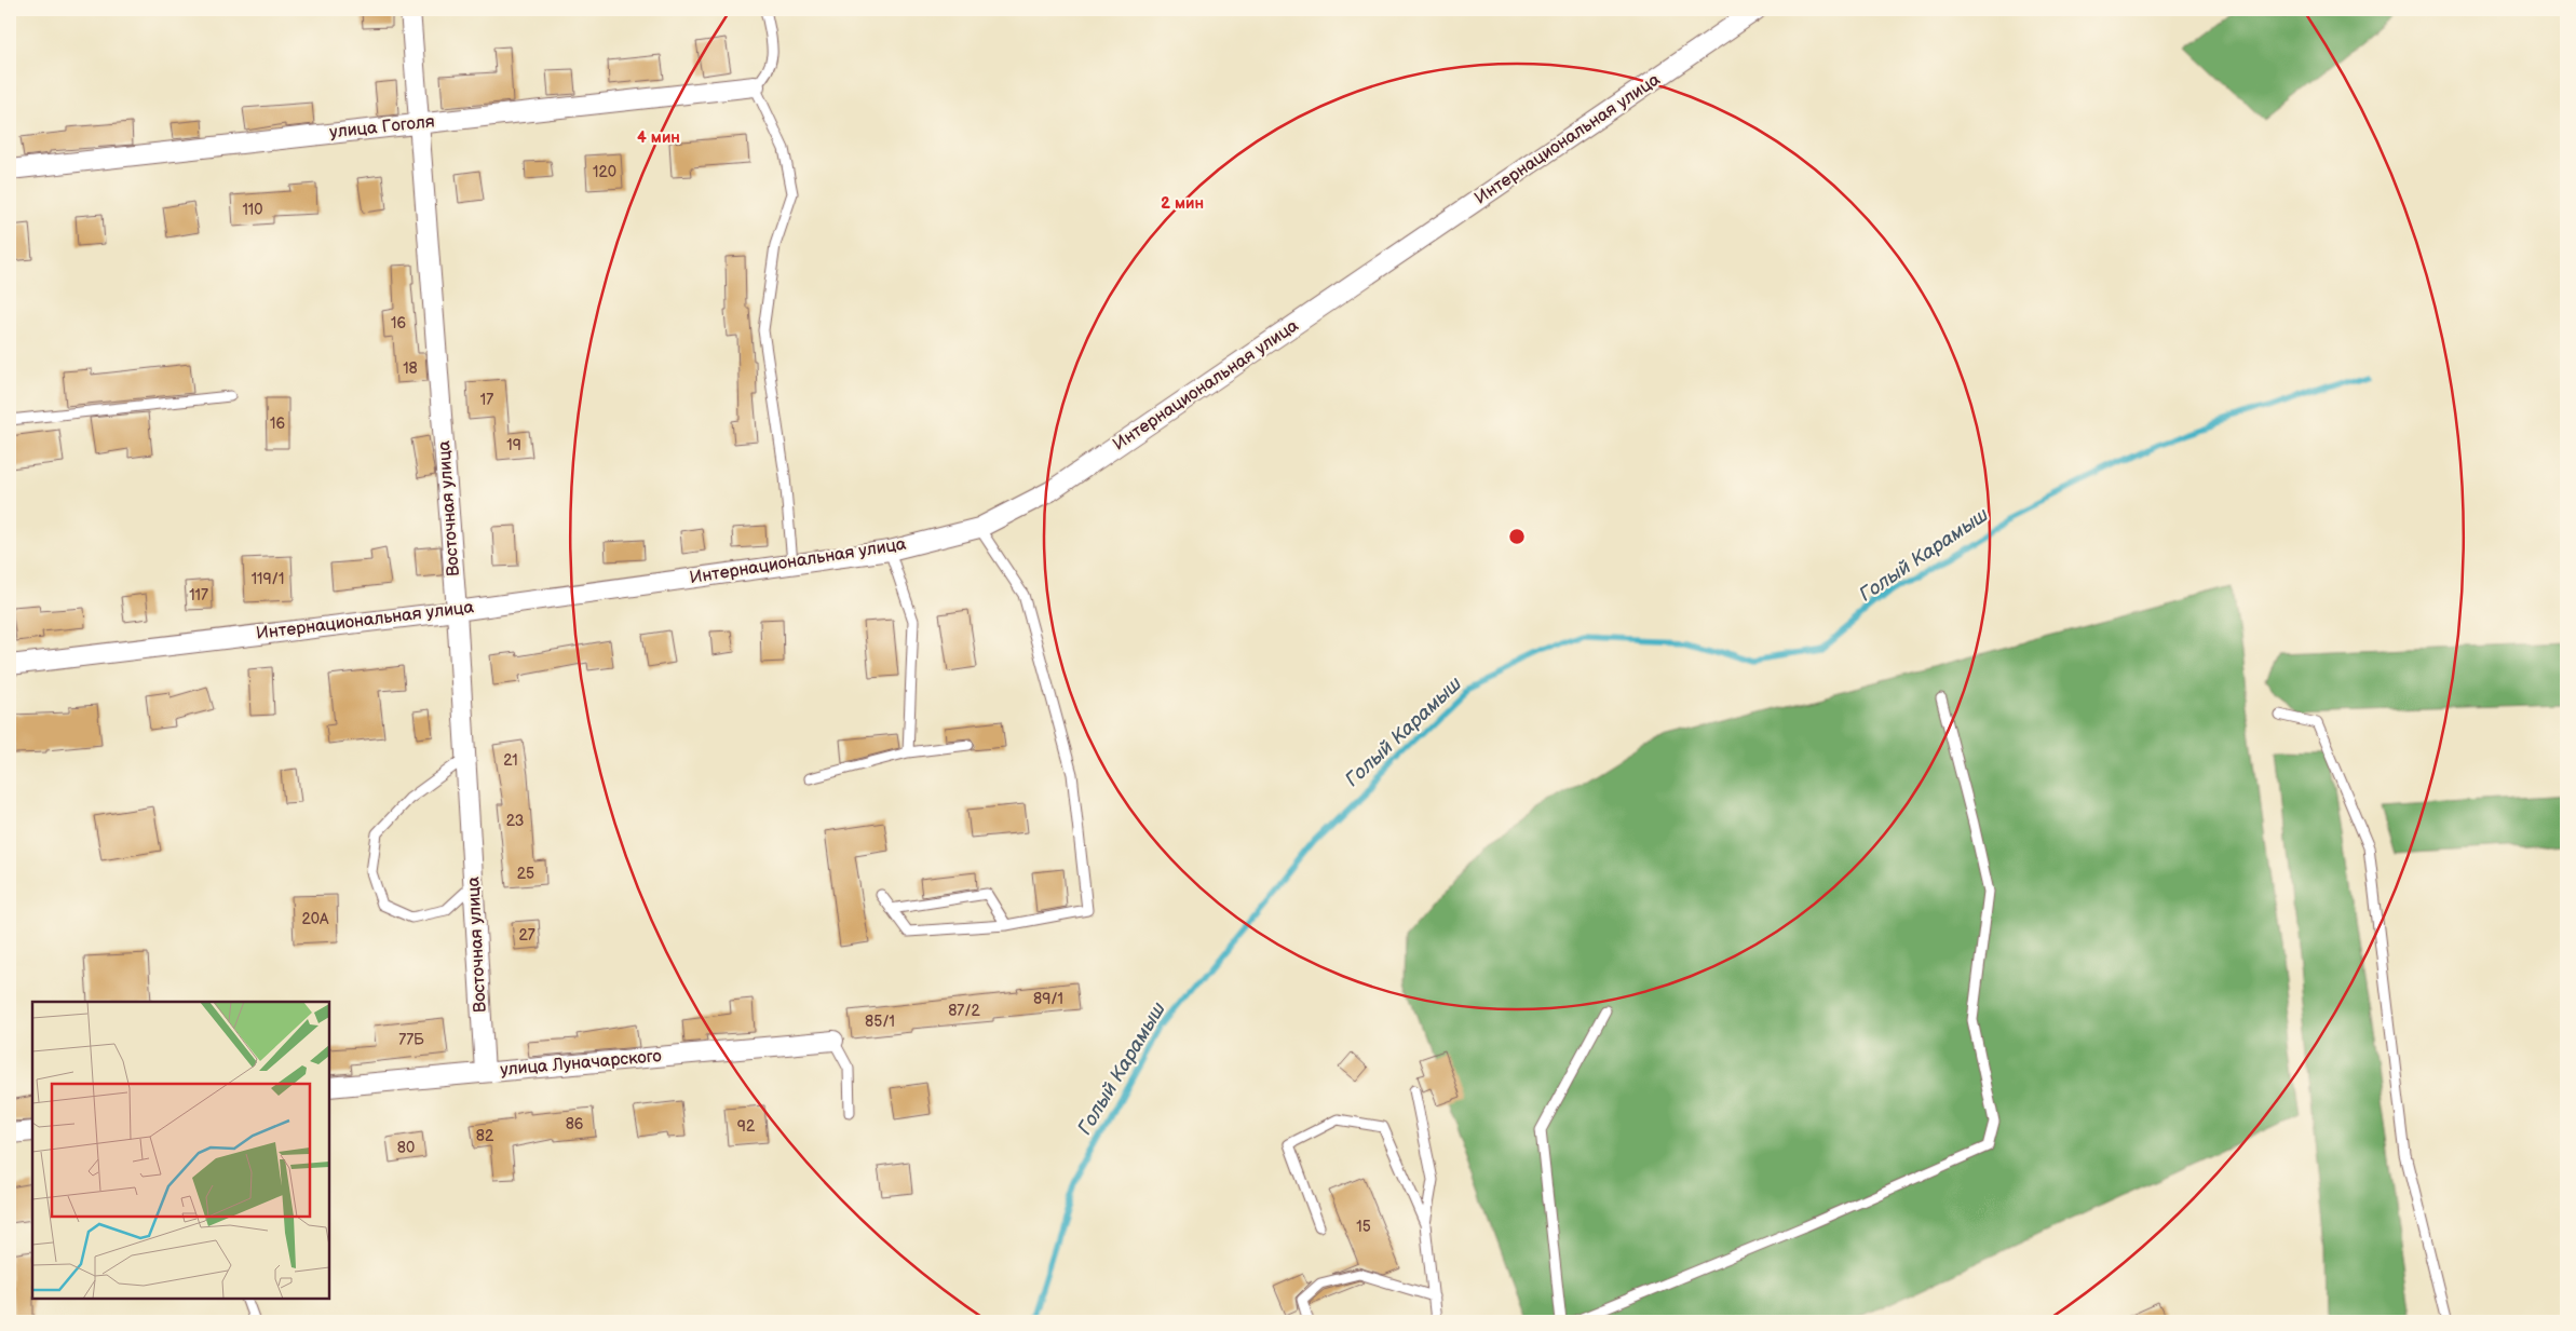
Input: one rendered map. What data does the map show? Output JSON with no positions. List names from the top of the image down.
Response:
{
  "streets": {
    "street": [
      "улица Гоголя",
      "Интернациональная улица",
      "Восточная улица",
      "улица Луначарского"
    ]
  },
  "crossings": [
    ["улица Гоголя", "Восточная улица"],
    ["Интернациональная улица", "Восточная улица"],
    ["Восточная улица", "улица Луначарского"]
  ],
  "water": ["Голый Карамыш"],
  "house_numbers": [
    "120",
    "110",
    "16",
    "18",
    "17",
    "16",
    "19",
    "119/1",
    "117",
    "21",
    "23",
    "25",
    "20А",
    "27",
    "89/1",
    "87/2",
    "85/1",
    "77Б",
    "86",
    "92",
    "82",
    "80",
    "15"
  ],
  "rings": ["4 мин", "2 мин"]
}
